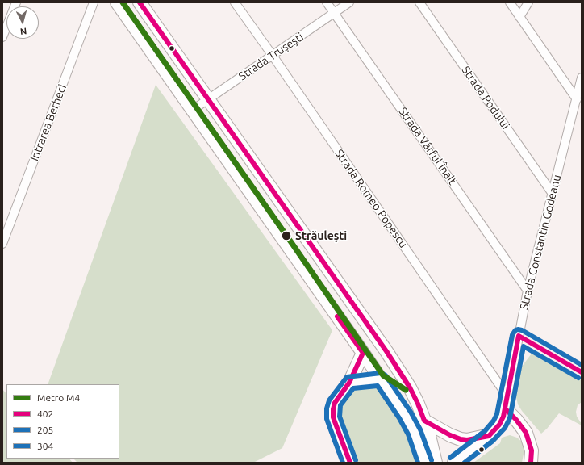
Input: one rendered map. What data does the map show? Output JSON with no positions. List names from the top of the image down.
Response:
{
  "streets": {
    "street": [
      "Strada Trușești",
      "Strada Podului",
      "Intrarea Berheci",
      "Strada Vârful Înalt",
      "Strada Romeo Popescu",
      "Strada Constantin Godeanu"
    ]
  },
  "crossings": [
    ["Strada Trușești", "Strada Vârful Înalt"],
    ["Strada Trușești", "Strada Romeo Popescu"],
    ["Strada Podului", "Strada Constantin Godeanu"],
    ["Strada Vârful Înalt", "Strada Constantin Godeanu"],
    ["Strada Romeo Popescu", "Strada Constantin Godeanu"]
  ],
  "places": ["Străulești"],
  "lines": [
    "metro line M4",
    "transit line 402",
    "transit line 304",
    "transit line 205"
  ],
  "legend": [
    "Metro M4",
    "402",
    "205",
    "304"
  ],
  "north": "bottom"
}
